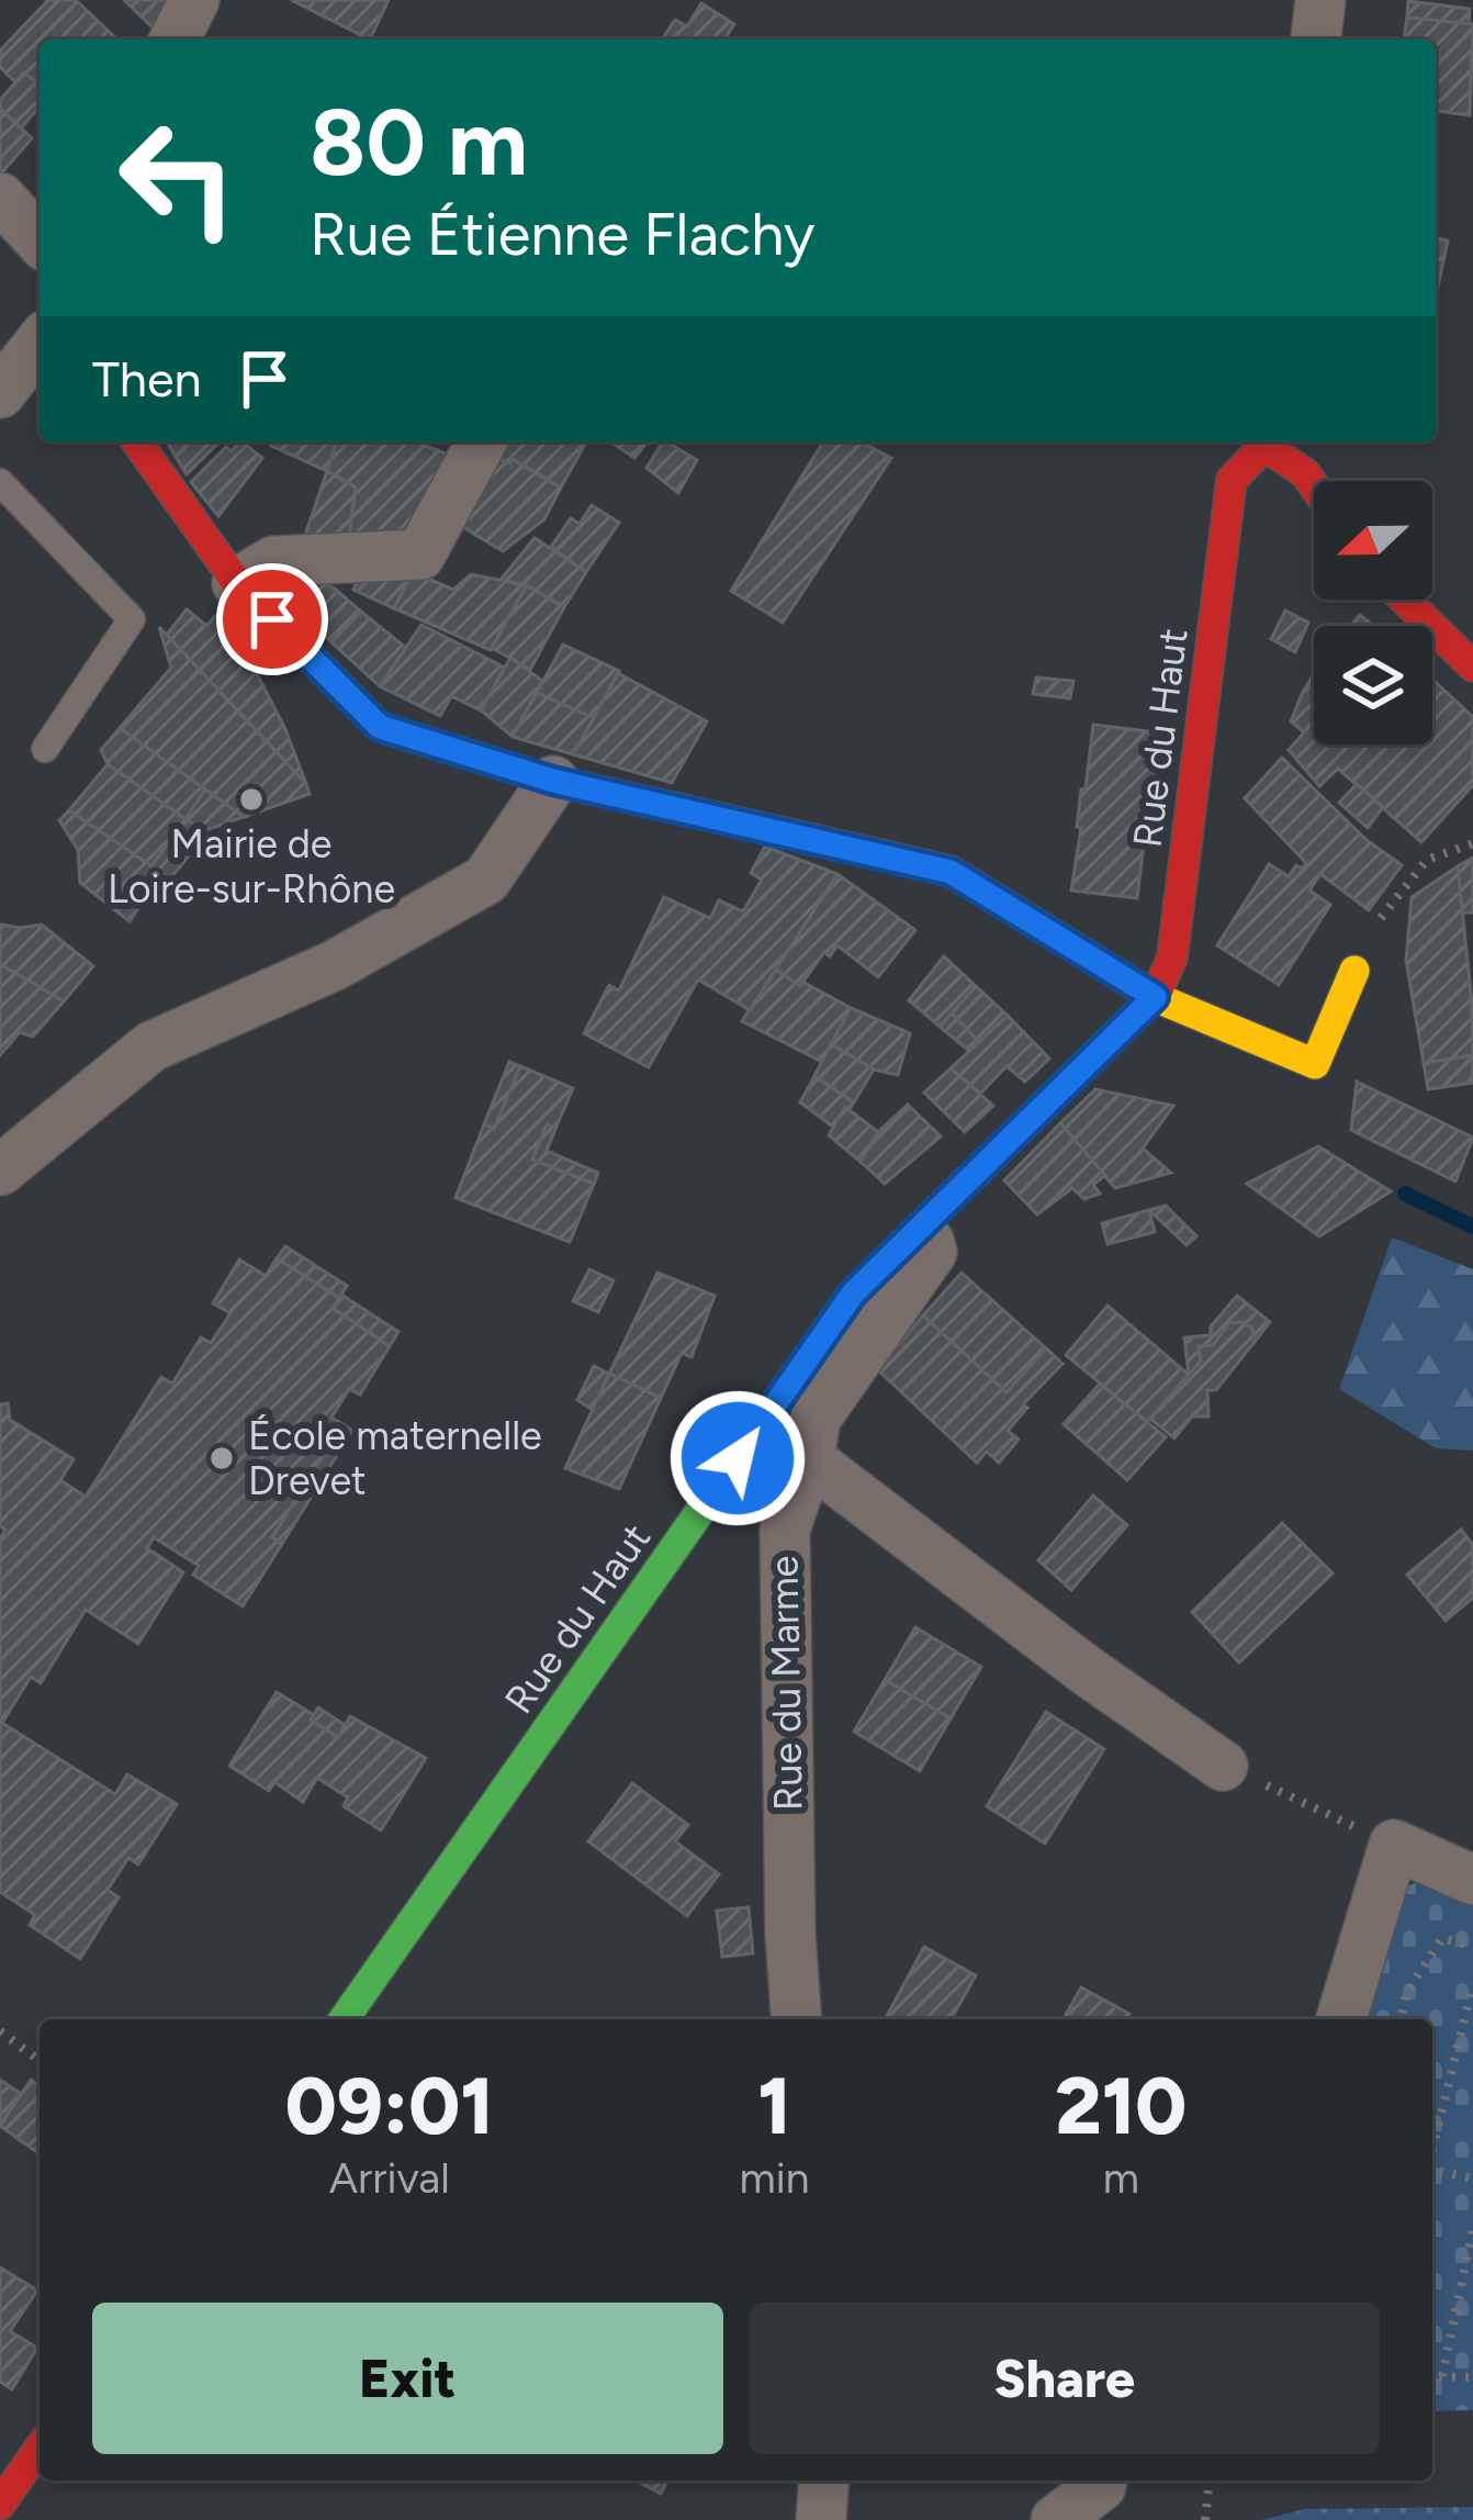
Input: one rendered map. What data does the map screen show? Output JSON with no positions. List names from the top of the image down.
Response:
{
  "streets": {
    "street": ["Rue du Haut", "Rue du Marme"]
  },
  "crossings": [
    ["Rue du Haut", "Rue du Marme"]
  ],
  "places": ["Mairie de Loire-sur-Rhône", "École maternelle Drevet"],
  "north": "left",
  "page": {
    "turn": ["80 m", "Rue Étienne Flachy"],
    "then": "Then",
    "eta": [
      "09:01",
      "Arrival",
      "1",
      "min",
      "210",
      "m"
    ],
    "buttons": ["Exit", "Share"]
  }
}
